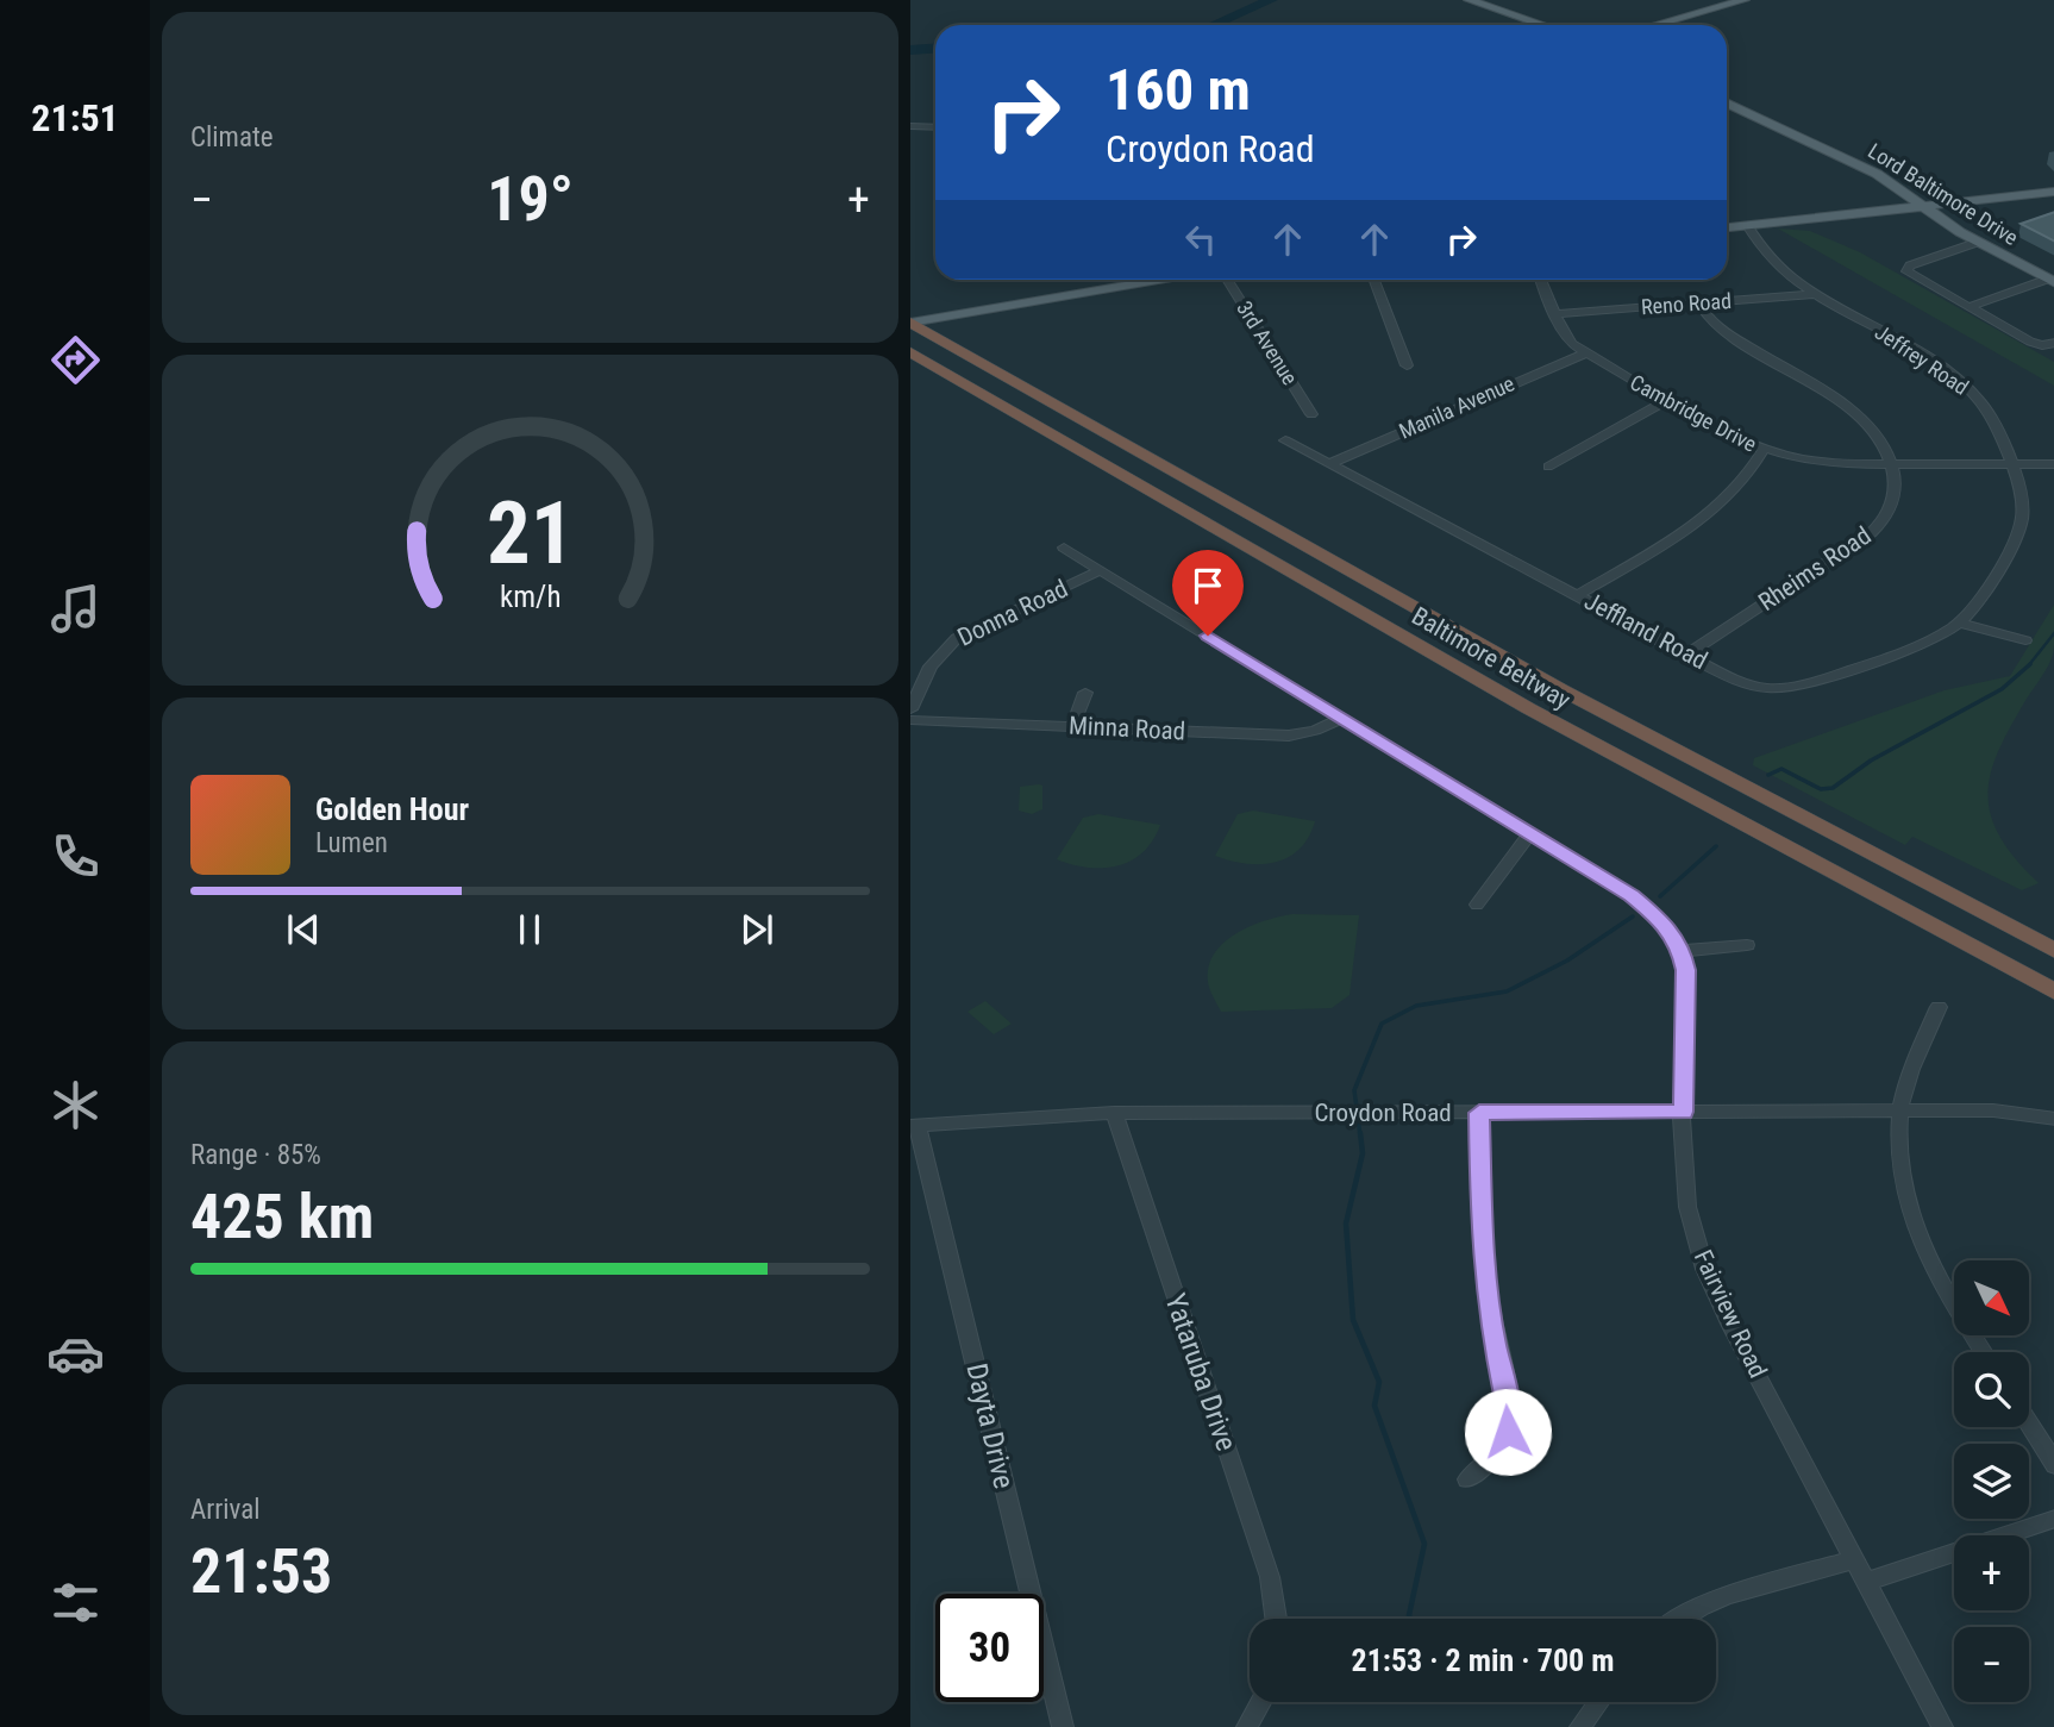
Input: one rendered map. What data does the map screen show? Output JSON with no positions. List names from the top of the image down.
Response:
{
  "streets": {
    "highway": ["Baltimore Beltway"],
    "main road": ["Lord Baltimore Drive"],
    "street": [
      "Reno Road",
      "3rd Avenue",
      "Jeffrey Road",
      "Manila Avenue",
      "Cambridge Drive",
      "Rheims Road",
      "Donna Road",
      "Jeffland Road",
      "Minna Road",
      "Croydon Road",
      "Fairview Road",
      "Yataruba Drive",
      "Dayta Drive"
    ]
  },
  "crossings": [
    ["Reno Road", "Jeffrey Road"],
    ["Reno Road", "Cambridge Drive"],
    ["Reno Road", "Rheims Road"],
    ["Jeffrey Road", "Cambridge Drive"],
    ["Jeffrey Road", "Jeffland Road"],
    ["Manila Avenue", "Cambridge Drive"],
    ["Manila Avenue", "Jeffland Road"],
    ["Cambridge Drive", "Rheims Road"],
    ["Rheims Road", "Jeffland Road"],
    ["Donna Road", "Fairview Road"],
    ["Minna Road", "Fairview Road"],
    ["Croydon Road", "Fairview Road"],
    ["Croydon Road", "Yataruba Drive"],
    ["Croydon Road", "Dayta Drive"]
  ],
  "north": "bottom right",
  "page": {
    "tabs": "21:51",
    "tile": [
      "Climate",
      ["Range · 85%", "425 km"],
      ["Arrival", "21:53"]
    ],
    "turn": ["160 m", "Croydon Road"],
    "heat": ["−", "19°", "+"],
    "song": ["Golden Hour", "Lumen"],
    "map_buttons": ["+", "−"],
    "limit": "30",
    "trip": "21:53 · 2 min · 700 m",
    "gauge": ["21", "km/h"]
  }
}
